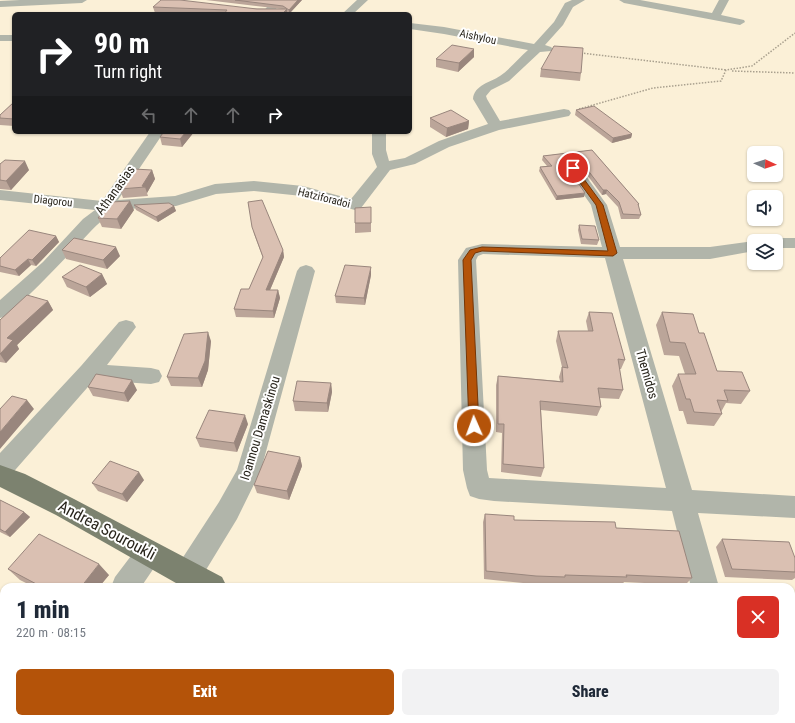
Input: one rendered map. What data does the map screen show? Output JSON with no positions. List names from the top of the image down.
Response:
{
  "streets": {
    "main road": ["Andrea Souroukli"],
    "street": [
      "Aishylou",
      "Athanasias",
      "Hatziforadoi",
      "Diagorou",
      "Themidos",
      "Ioannou Damaskinou"
    ]
  },
  "crossings": [
    ["Athanasias", "Hatziforadoi"],
    ["Athanasias", "Diagorou"],
    ["Hatziforadoi", "Diagorou"],
    ["Ioannou Damaskinou", "Andrea Souroukli"]
  ],
  "north": "right",
  "page": {
    "turn": ["90 m", "Turn right"],
    "heading": ["1 min", "220 m · 08:15"],
    "buttons": ["Exit", "Share"]
  }
}
